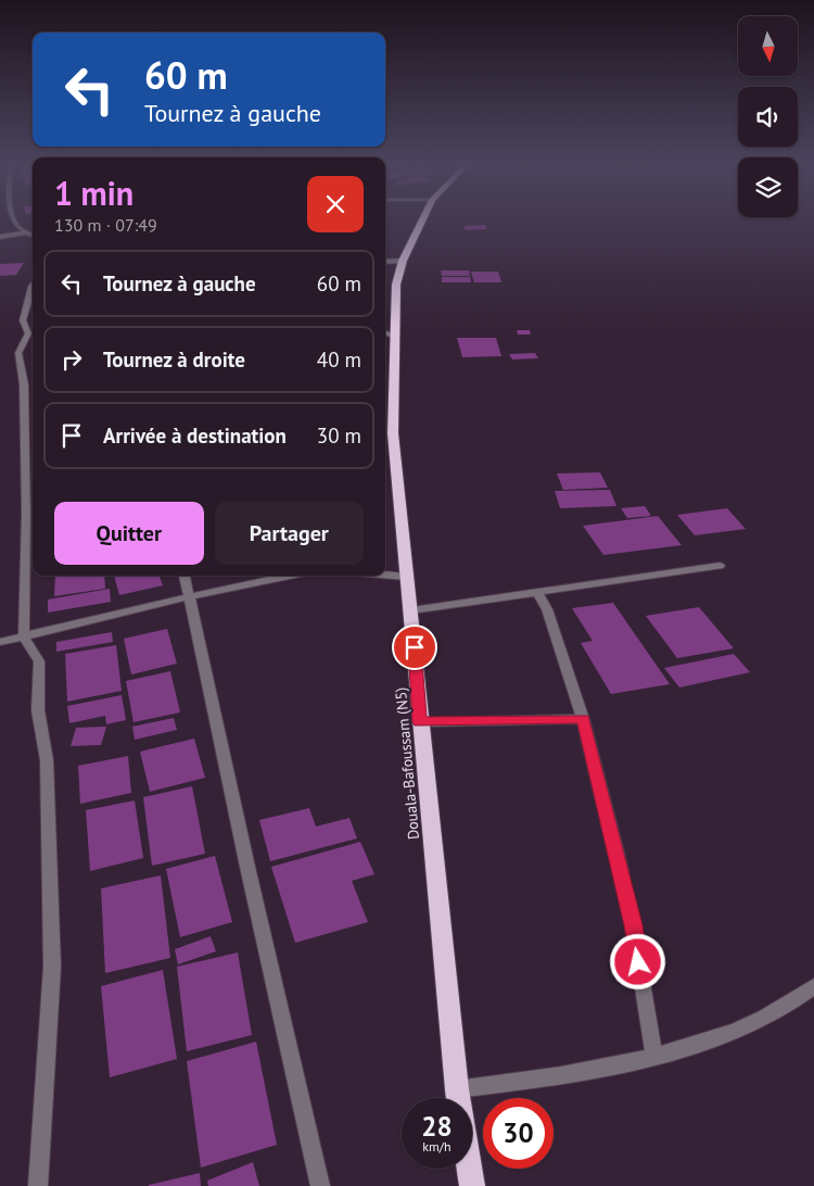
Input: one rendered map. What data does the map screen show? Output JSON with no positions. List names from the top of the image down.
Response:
{
  "streets": {
    "highway": ["Douala-Bafoussam (N5)"]
  },
  "north": "bottom",
  "page": {
    "turn": ["60 m", "Tournez à gauche"],
    "heading": ["1 min", "130 m · 07:49"],
    "list": [
      {
        "name": "Tournez à gauche",
        "value": "60 m"
      },
      {
        "name": "Tournez à droite",
        "value": "40 m"
      },
      {
        "name": "Arrivée à destination",
        "value": "30 m"
      }
    ],
    "buttons": ["Quitter", "Partager"],
    "speed": "28 km/h",
    "limit": "30"
  }
}
